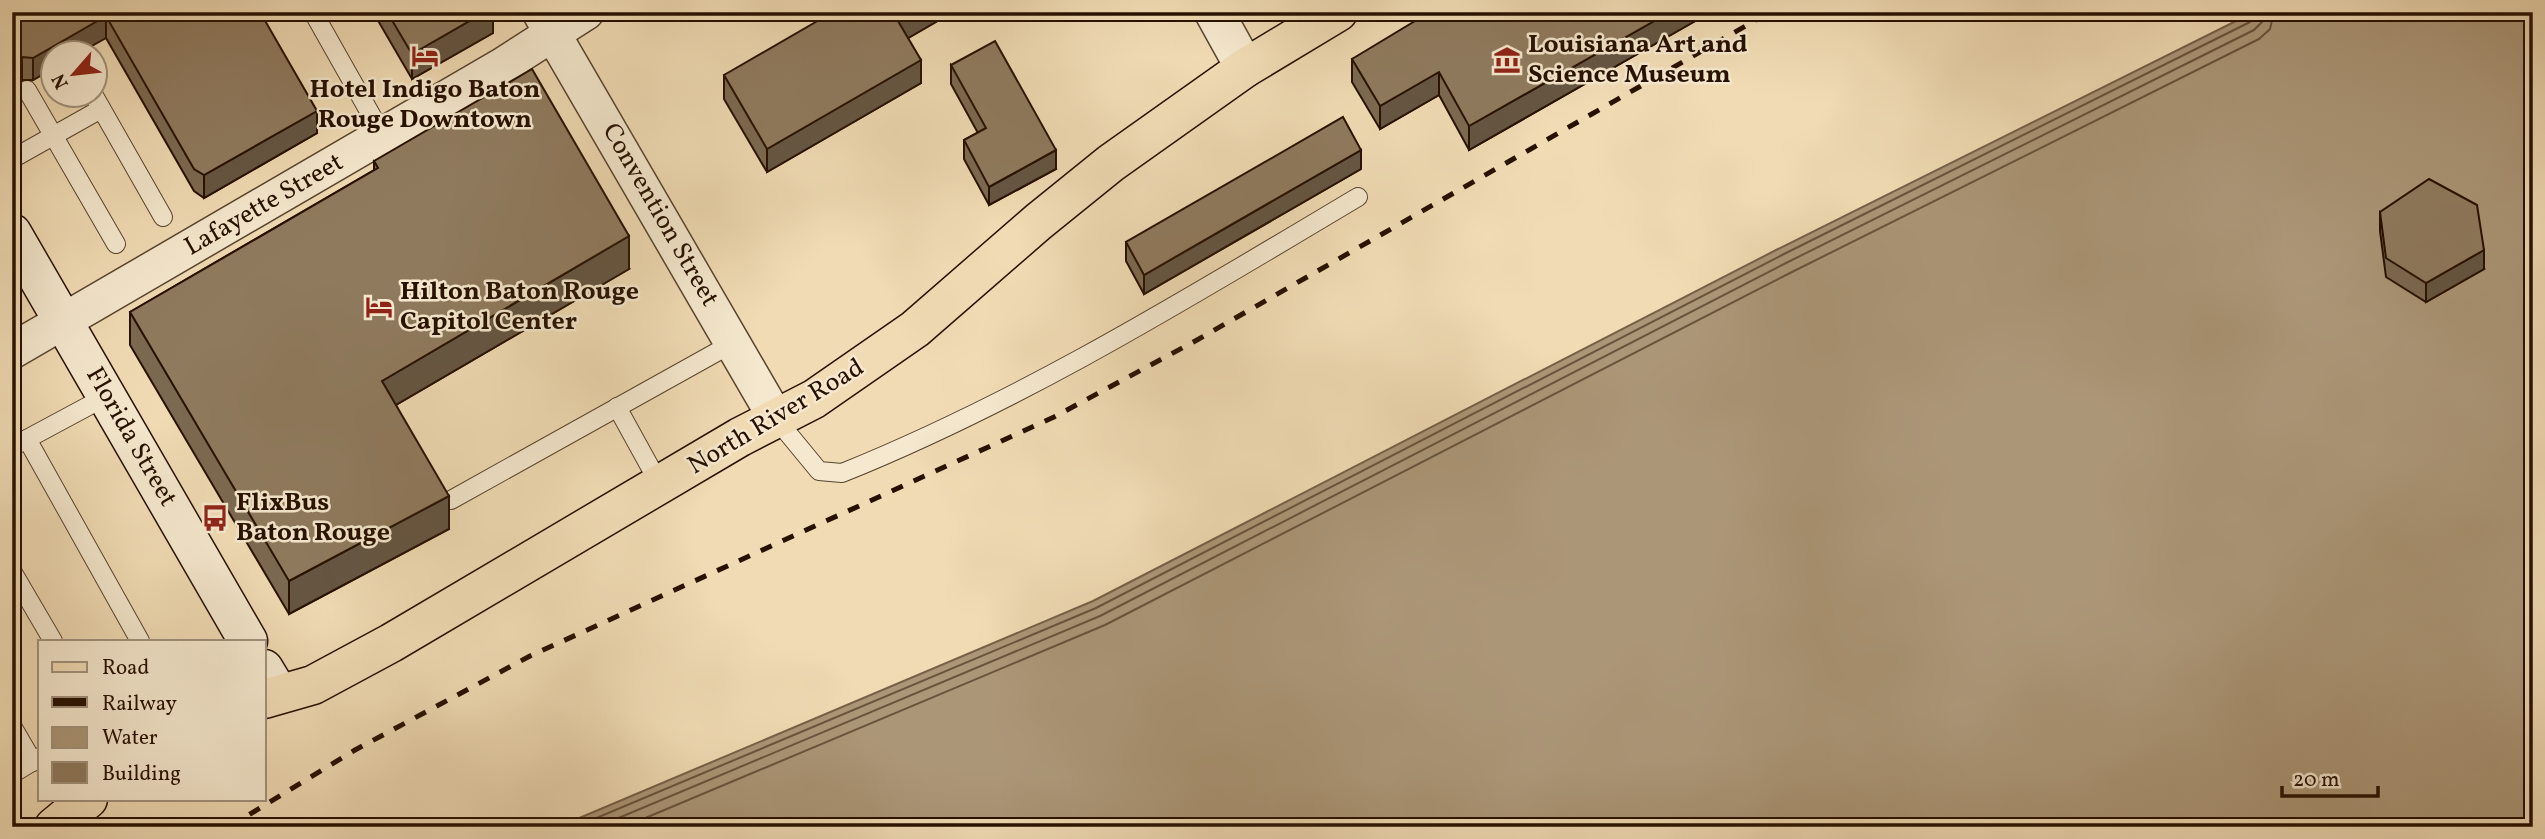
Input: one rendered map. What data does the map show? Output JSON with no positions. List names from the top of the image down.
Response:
{
  "streets": {
    "main road": ["North River Road", "Florida Street"],
    "street": ["Lafayette Street", "Convention Street"]
  },
  "crossings": [
    ["Lafayette Street", "Convention Street"],
    ["Lafayette Street", "Florida Street"],
    ["Convention Street", "North River Road"]
  ],
  "places": {
    "hotel": ["Hotel Indigo Baton Rouge Downtown", "Hilton Baton Rouge Capitol Center"],
    "museum": ["Louisiana Art and Science Museum"],
    "bus stop": ["FlixBus Baton Rouge"]
  },
  "legend": [
    "Road",
    "Railway",
    "Water",
    "Building"
  ],
  "scale_bar": "20 m",
  "north": "bottom left"
}
